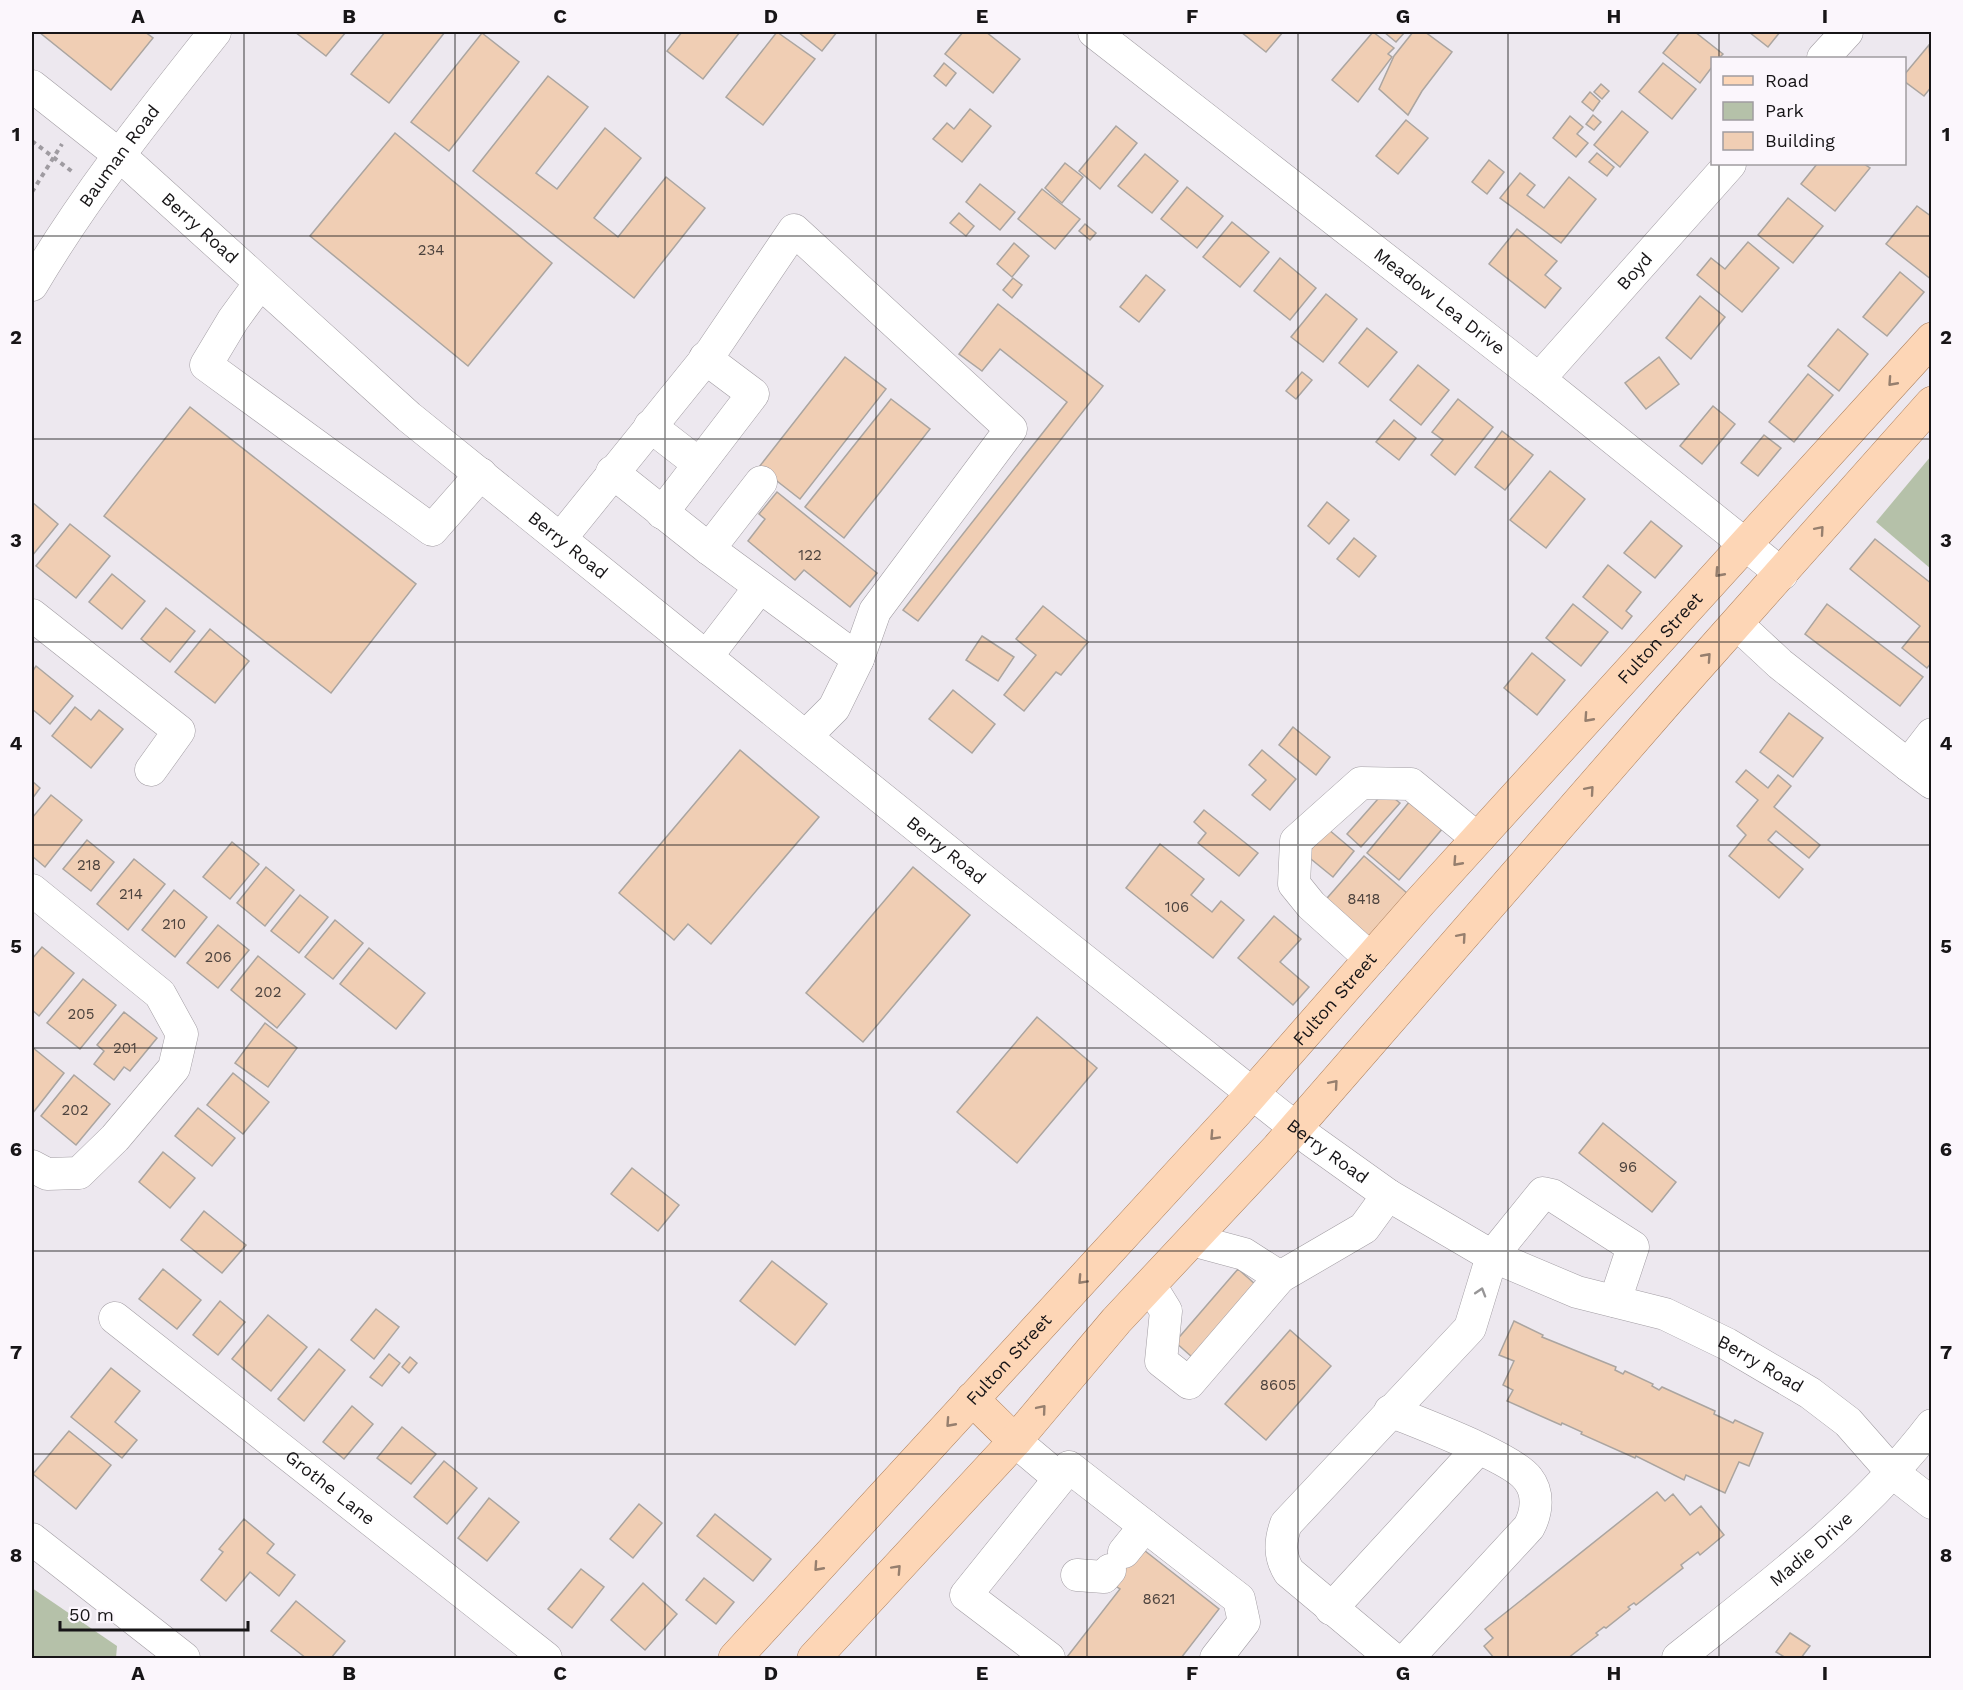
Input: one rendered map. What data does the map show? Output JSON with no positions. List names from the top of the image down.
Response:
{
  "streets": {
    "main road": ["Fulton Street"],
    "street": [
      "Bauman Road",
      "Berry Road",
      "Boyd",
      "Meadow Lea Drive",
      "Grothe Lane",
      "Madie Drive"
    ]
  },
  "crossings": [
    ["Bauman Road", "Berry Road"],
    ["Berry Road", "Fulton Street"],
    ["Berry Road", "Madie Drive"],
    ["Boyd", "Meadow Lea Drive"],
    ["Meadow Lea Drive", "Fulton Street"]
  ],
  "house_numbers": [
    "234",
    "122",
    "218",
    "214",
    "8418",
    "106",
    "210",
    "206",
    "202",
    "205",
    "201",
    "202",
    "96",
    "8605",
    "8621"
  ],
  "legend": ["Road", "Park", "Building"],
  "scale_bar": "50 m",
  "grid": {
    "columns": [
      "A",
      "B",
      "C",
      "D",
      "E",
      "F",
      "G",
      "H",
      "I"
    ],
    "rows": [
      "1",
      "2",
      "3",
      "4",
      "5",
      "6",
      "7",
      "8"
    ]
  }
}
